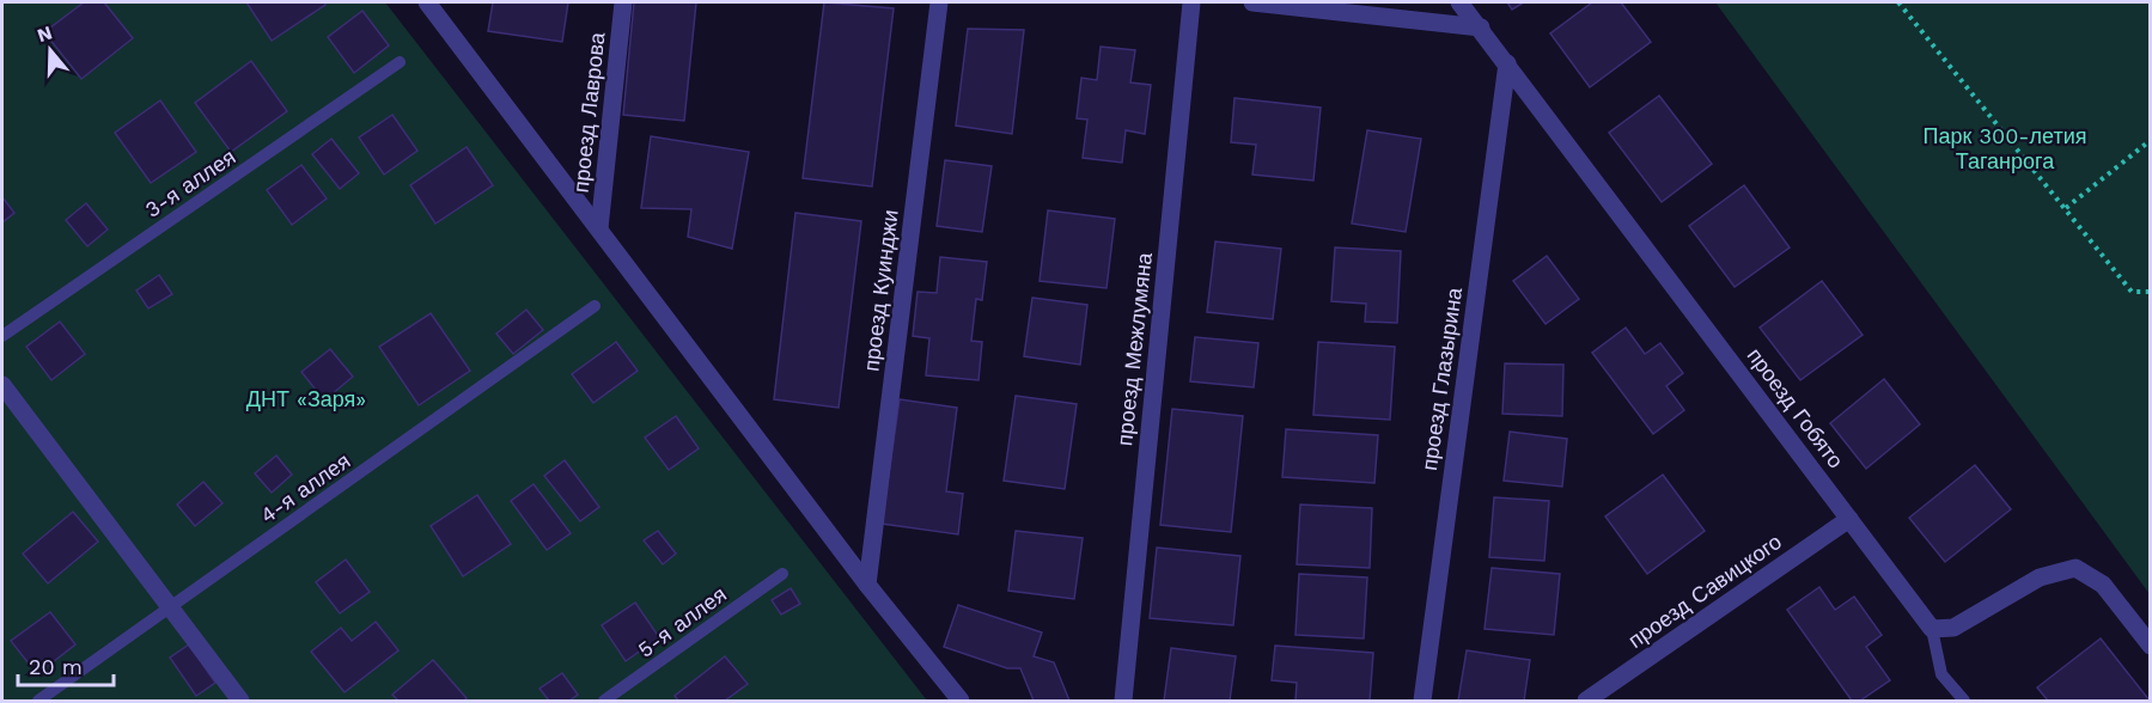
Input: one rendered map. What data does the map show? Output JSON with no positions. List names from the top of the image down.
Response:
{
  "streets": {
    "street": [
      "проезд Лаврова",
      "проезд Куинджи",
      "проезд Межлумяна",
      "проезд Глазырина",
      "проезд Гобято",
      "проезд Савицкого"
    ],
    "lane": ["3-я аллея", "4-я аллея", "5-я аллея"]
  },
  "crossings": [
    ["проезд Глазырина", "проезд Гобято"],
    ["проезд Гобято", "проезд Савицкого"]
  ],
  "parks": ["Парк 300-летия Таганрога", "ДНТ «Заря»"],
  "scale_bar": "20 m",
  "north": "top"
}
